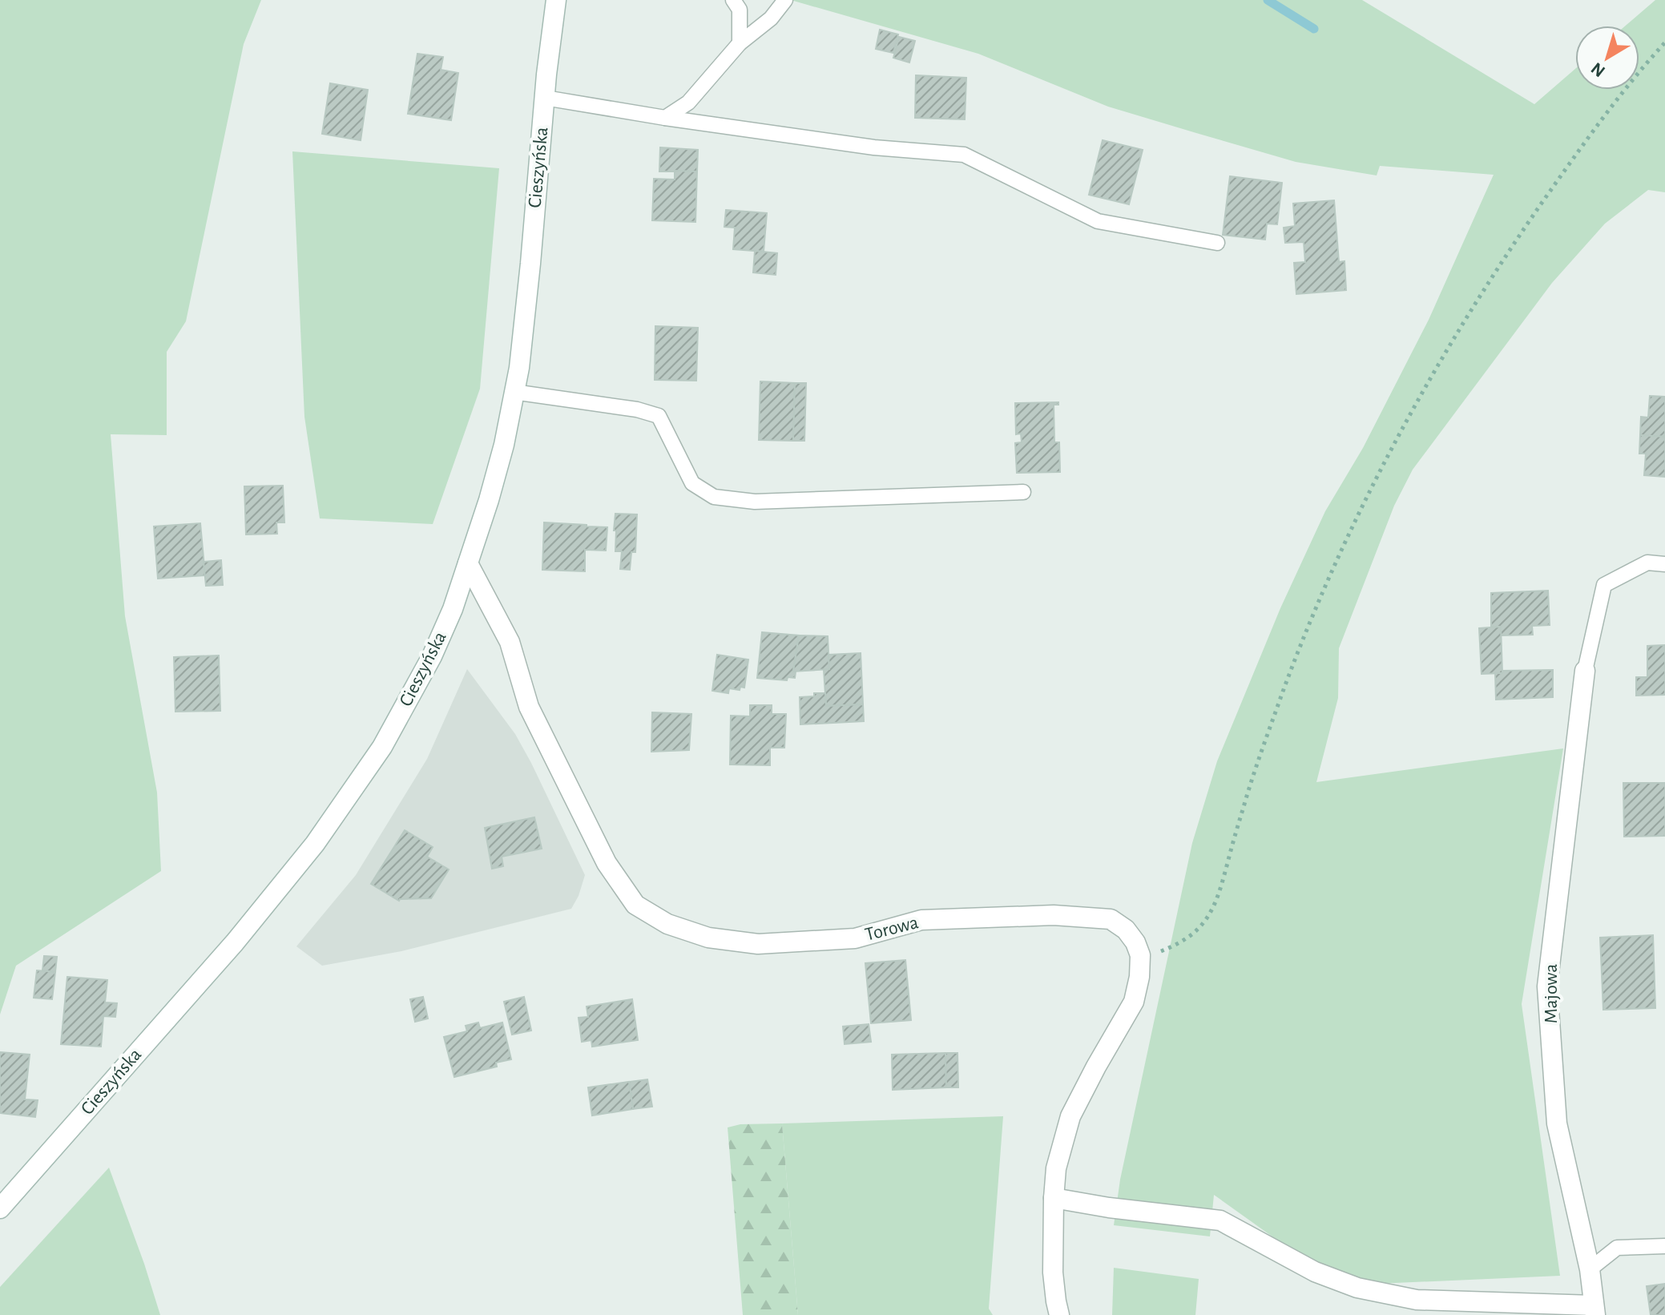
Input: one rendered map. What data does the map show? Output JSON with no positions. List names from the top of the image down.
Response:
{
  "streets": {
    "street": ["Cieszyńska", "Torowa", "Majowa"]
  },
  "crossings": [
    ["Cieszyńska", "Torowa"]
  ],
  "north": "bottom left"
}
